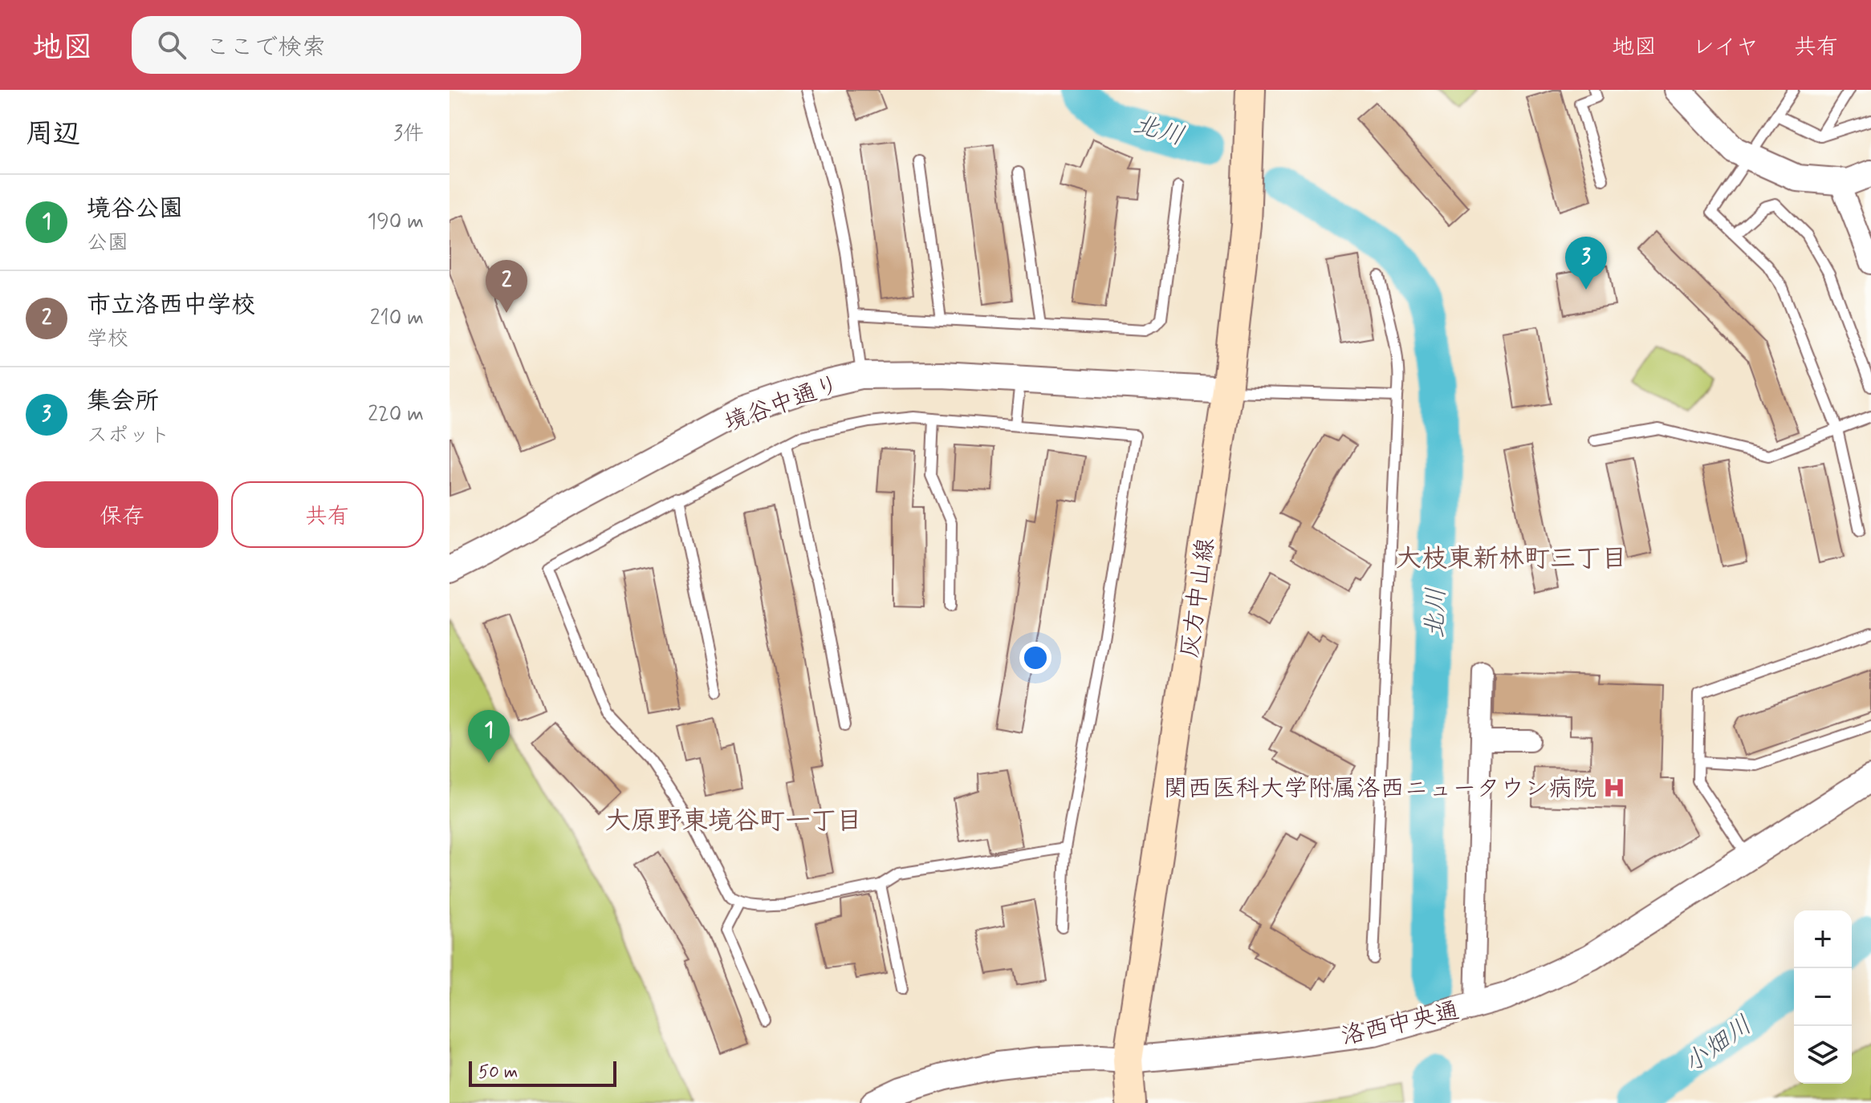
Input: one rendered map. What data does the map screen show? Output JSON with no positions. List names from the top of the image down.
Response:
{
  "streets": {
    "main road": ["灰方中山線"],
    "street": ["境谷中通り", "洛西中央通"]
  },
  "crossings": [
    ["境谷中通り", "灰方中山線"],
    ["灰方中山線", "洛西中央通"]
  ],
  "districts": ["大枝東新林町三丁目", "大原野東境谷町一丁目"],
  "water": ["北川", "小畑川"],
  "places": {
    "hospital": ["関西医科大学附属洛西ニュータウン病院"]
  },
  "scale_bar": "50 m",
  "page": {
    "header": "地図",
    "search": "ここで検索",
    "nav": ["地図", "レイヤ", "共有"],
    "heading": ["周辺", "3件"],
    "list": [
      {
        "mark": "1",
        "name": "境谷公園",
        "note": "公園",
        "value": "190 m"
      },
      {
        "mark": "2",
        "name": "市立洛西中学校",
        "note": "学校",
        "value": "210 m"
      },
      {
        "mark": "3",
        "name": "集会所",
        "note": "スポット",
        "value": "220 m"
      }
    ],
    "pins": ["3", "2", "1"],
    "buttons": ["保存", "共有"],
    "map_buttons": ["+", "−"],
    "scale": "50 m"
  }
}
